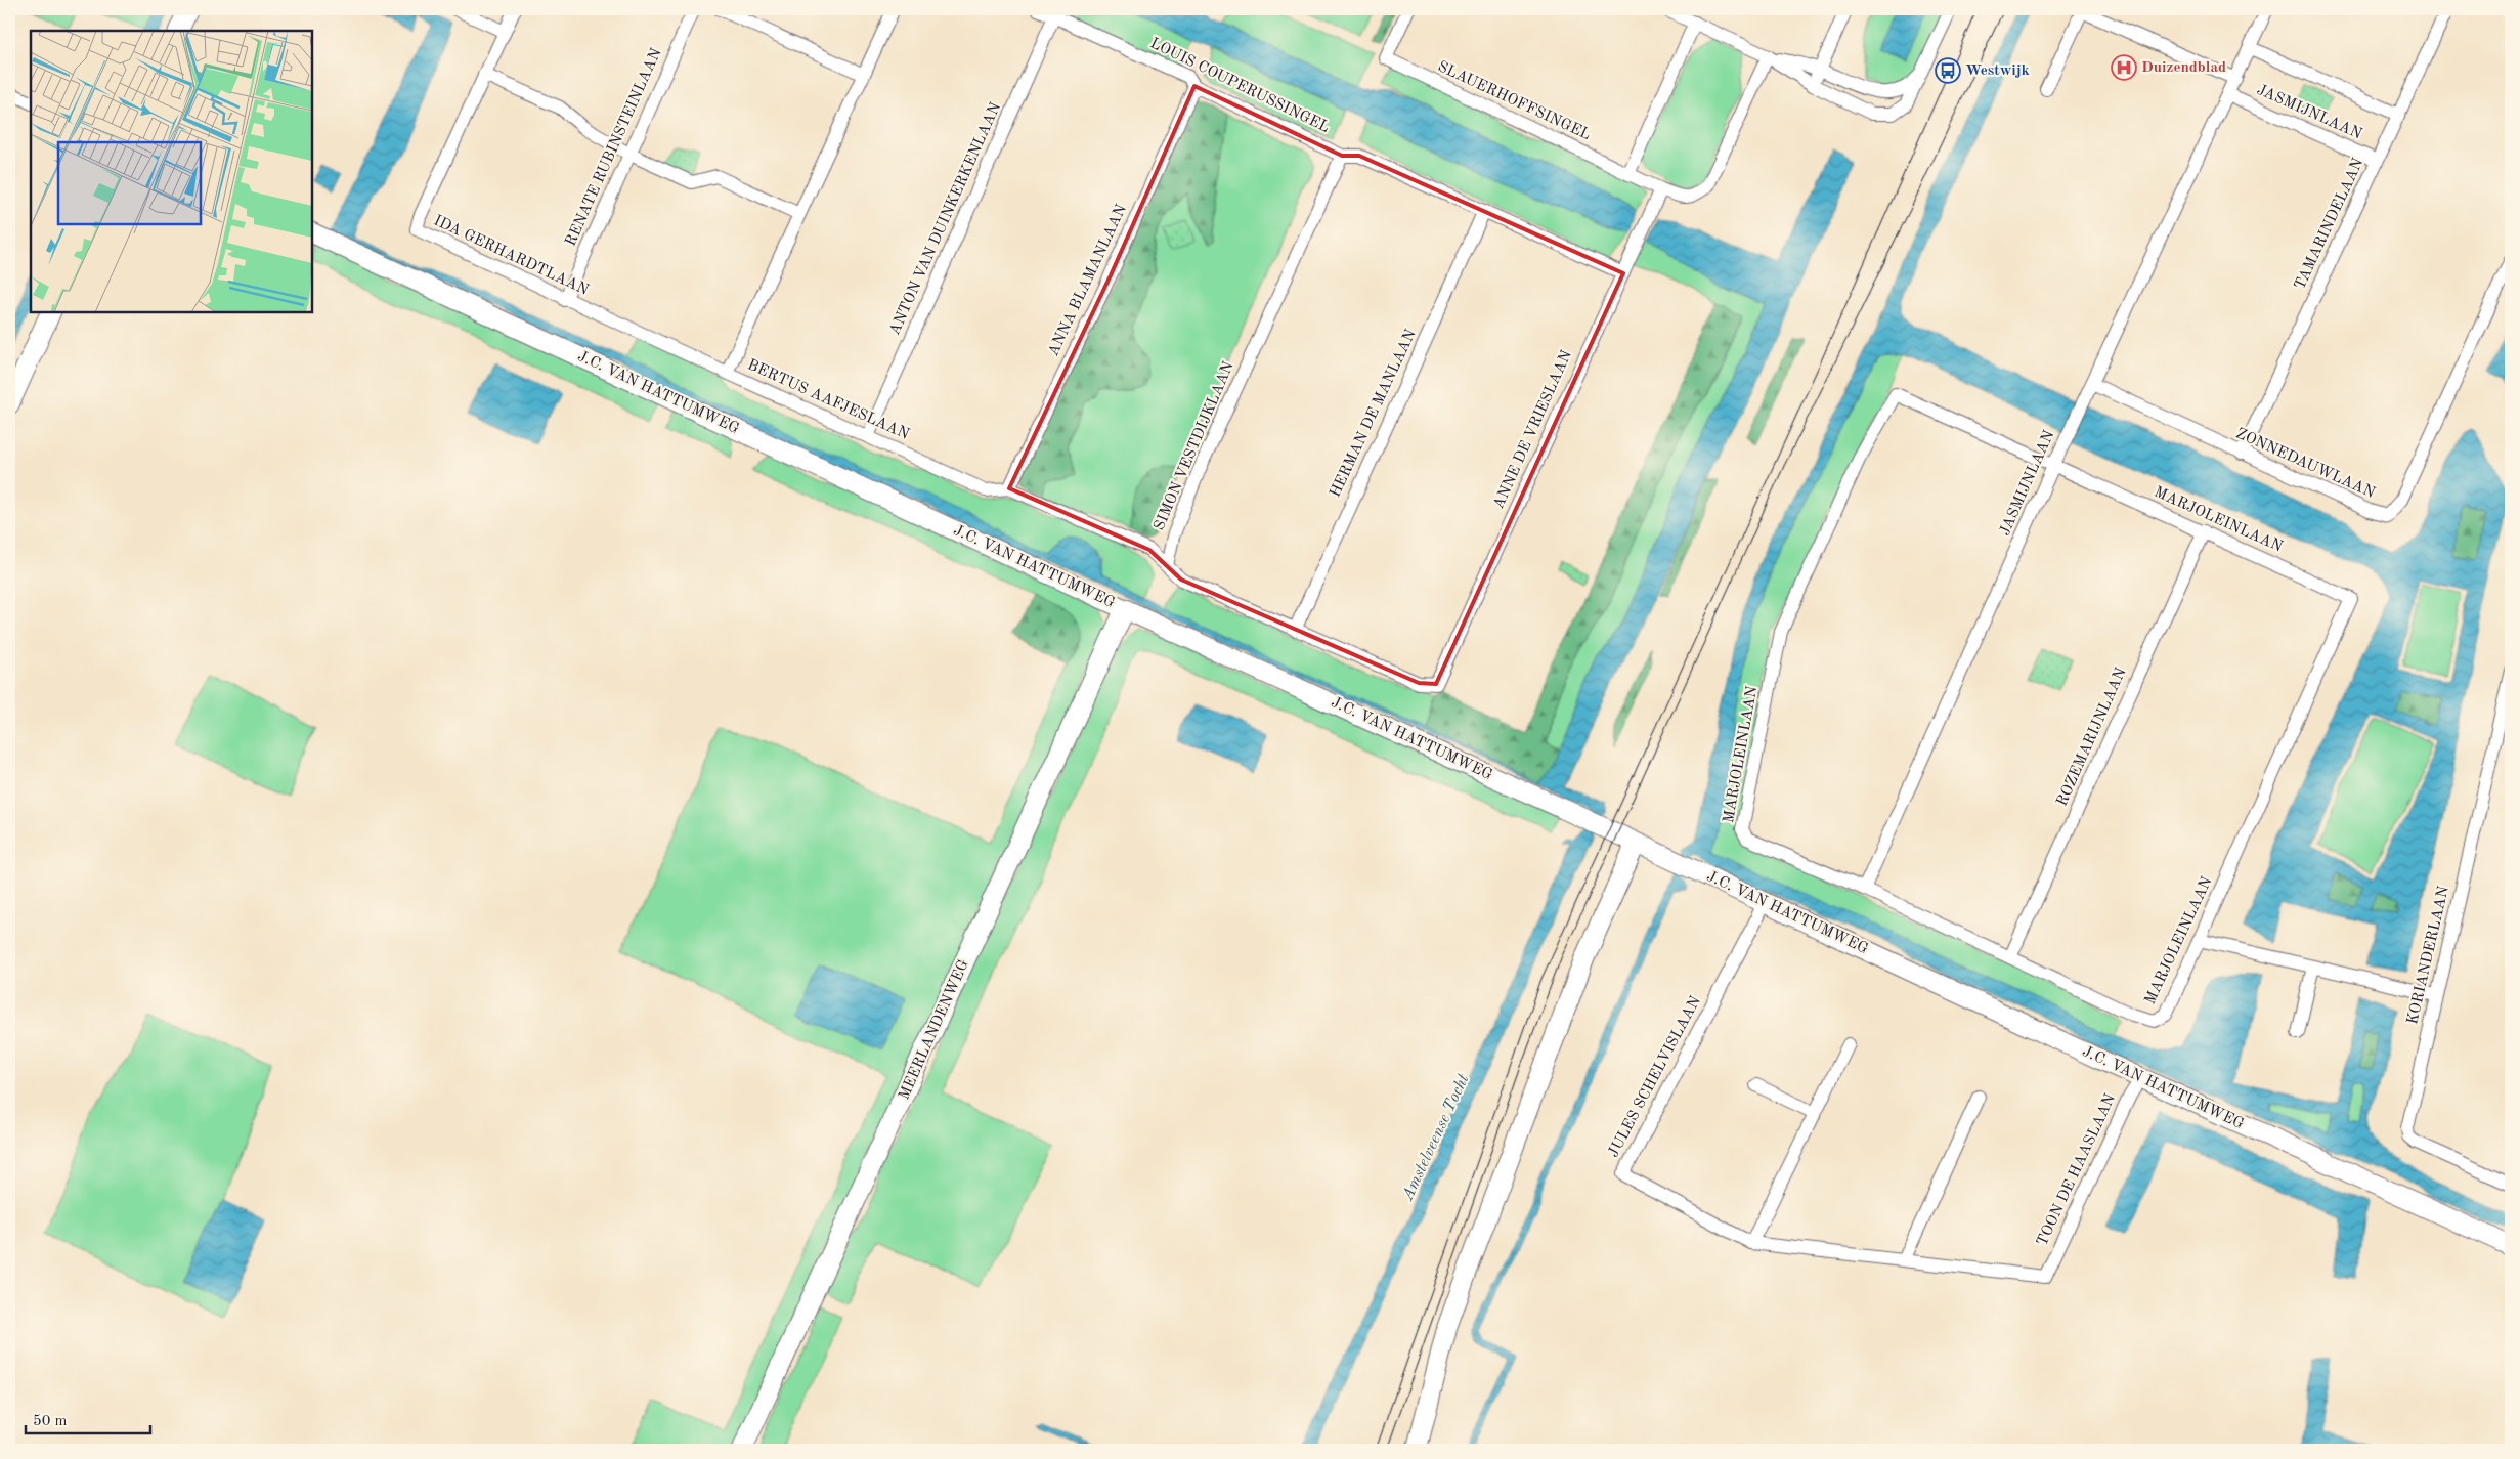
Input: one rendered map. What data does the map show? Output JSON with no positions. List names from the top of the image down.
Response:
{
  "streets": {
    "street": [
      "LOUIS COUPERUSSINGEL",
      "SLAUERHOFFSINGEL",
      "JASMIJNLAAN",
      "RENATE RUBINSTEINLAAN",
      "ANTON VAN DUINKERKENLAAN",
      "TAMARINDELAAN",
      "IDA GERHARDTLAAN",
      "ANNA BLAMANLAAN",
      "J.C. VAN HATTUMWEG",
      "BERTUS AAFJESLAAN",
      "HERMAN DE MANLAAN",
      "ANNE DE VRIESLAAN",
      "SIMON VESTDIJKLAAN",
      "ZONNEDAUWLAAN",
      "MARJOLEINLAAN",
      "ROZEMARIJNLAAN",
      "KORIANDERLAAN",
      "MEERLANDENWEG",
      "JULES SCHELVISLAAN",
      "TOON DE HAASLAAN"
    ]
  },
  "crossings": [
    ["LOUIS COUPERUSSINGEL", "ANTON VAN DUINKERKENLAAN"],
    ["LOUIS COUPERUSSINGEL", "ANNA BLAMANLAAN"],
    ["LOUIS COUPERUSSINGEL", "HERMAN DE MANLAAN"],
    ["LOUIS COUPERUSSINGEL", "ANNE DE VRIESLAAN"],
    ["LOUIS COUPERUSSINGEL", "SIMON VESTDIJKLAAN"],
    ["SLAUERHOFFSINGEL", "ANNE DE VRIESLAAN"],
    ["JASMIJNLAAN", "TAMARINDELAAN"],
    ["JASMIJNLAAN", "ZONNEDAUWLAAN"],
    ["JASMIJNLAAN", "MARJOLEINLAAN"],
    ["RENATE RUBINSTEINLAAN", "IDA GERHARDTLAAN"],
    ["ANTON VAN DUINKERKENLAAN", "BERTUS AAFJESLAAN"],
    ["TAMARINDELAAN", "ZONNEDAUWLAAN"],
    ["IDA GERHARDTLAAN", "BERTUS AAFJESLAAN"],
    ["ANNA BLAMANLAAN", "BERTUS AAFJESLAAN"],
    ["J.C. VAN HATTUMWEG", "MEERLANDENWEG"],
    ["J.C. VAN HATTUMWEG", "JULES SCHELVISLAAN"],
    ["J.C. VAN HATTUMWEG", "TOON DE HAASLAAN"],
    ["BERTUS AAFJESLAAN", "SIMON VESTDIJKLAAN"],
    ["HERMAN DE MANLAAN", "ANNE DE VRIESLAAN"],
    ["MARJOLEINLAAN", "ROZEMARIJNLAAN"],
    ["JULES SCHELVISLAAN", "TOON DE HAASLAAN"]
  ],
  "water": ["Amstelveense Tocht"],
  "places": {
    "hospital": ["Duizendblad"],
    "bus stop": ["Westwijk"]
  },
  "scale_bar": "50 m"
}
